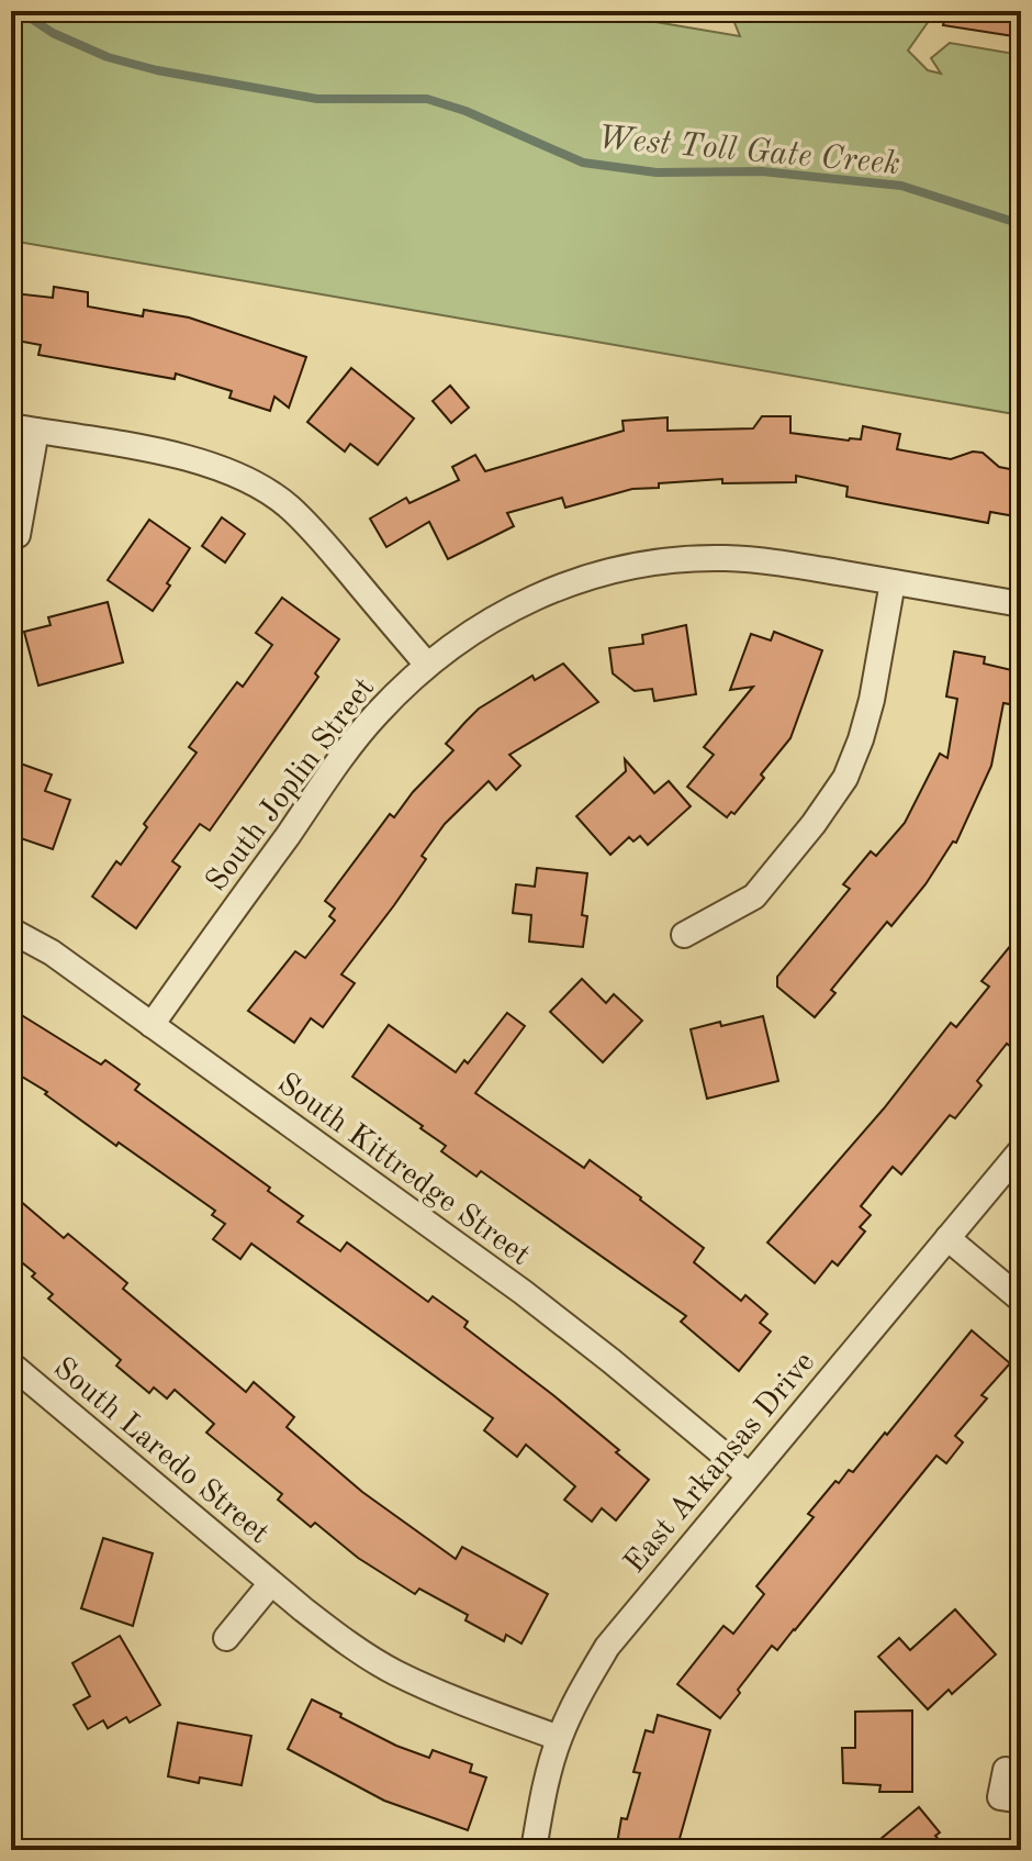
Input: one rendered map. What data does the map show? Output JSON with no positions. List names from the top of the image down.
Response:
{
  "streets": {
    "street": [
      "South Joplin Street",
      "South Kittredge Street",
      "South Laredo Street",
      "East Arkansas Drive"
    ]
  },
  "crossings": [
    ["South Joplin Street", "South Kittredge Street"],
    ["South Kittredge Street", "East Arkansas Drive"],
    ["South Laredo Street", "East Arkansas Drive"]
  ],
  "water": ["West Toll Gate Creek"]
}
